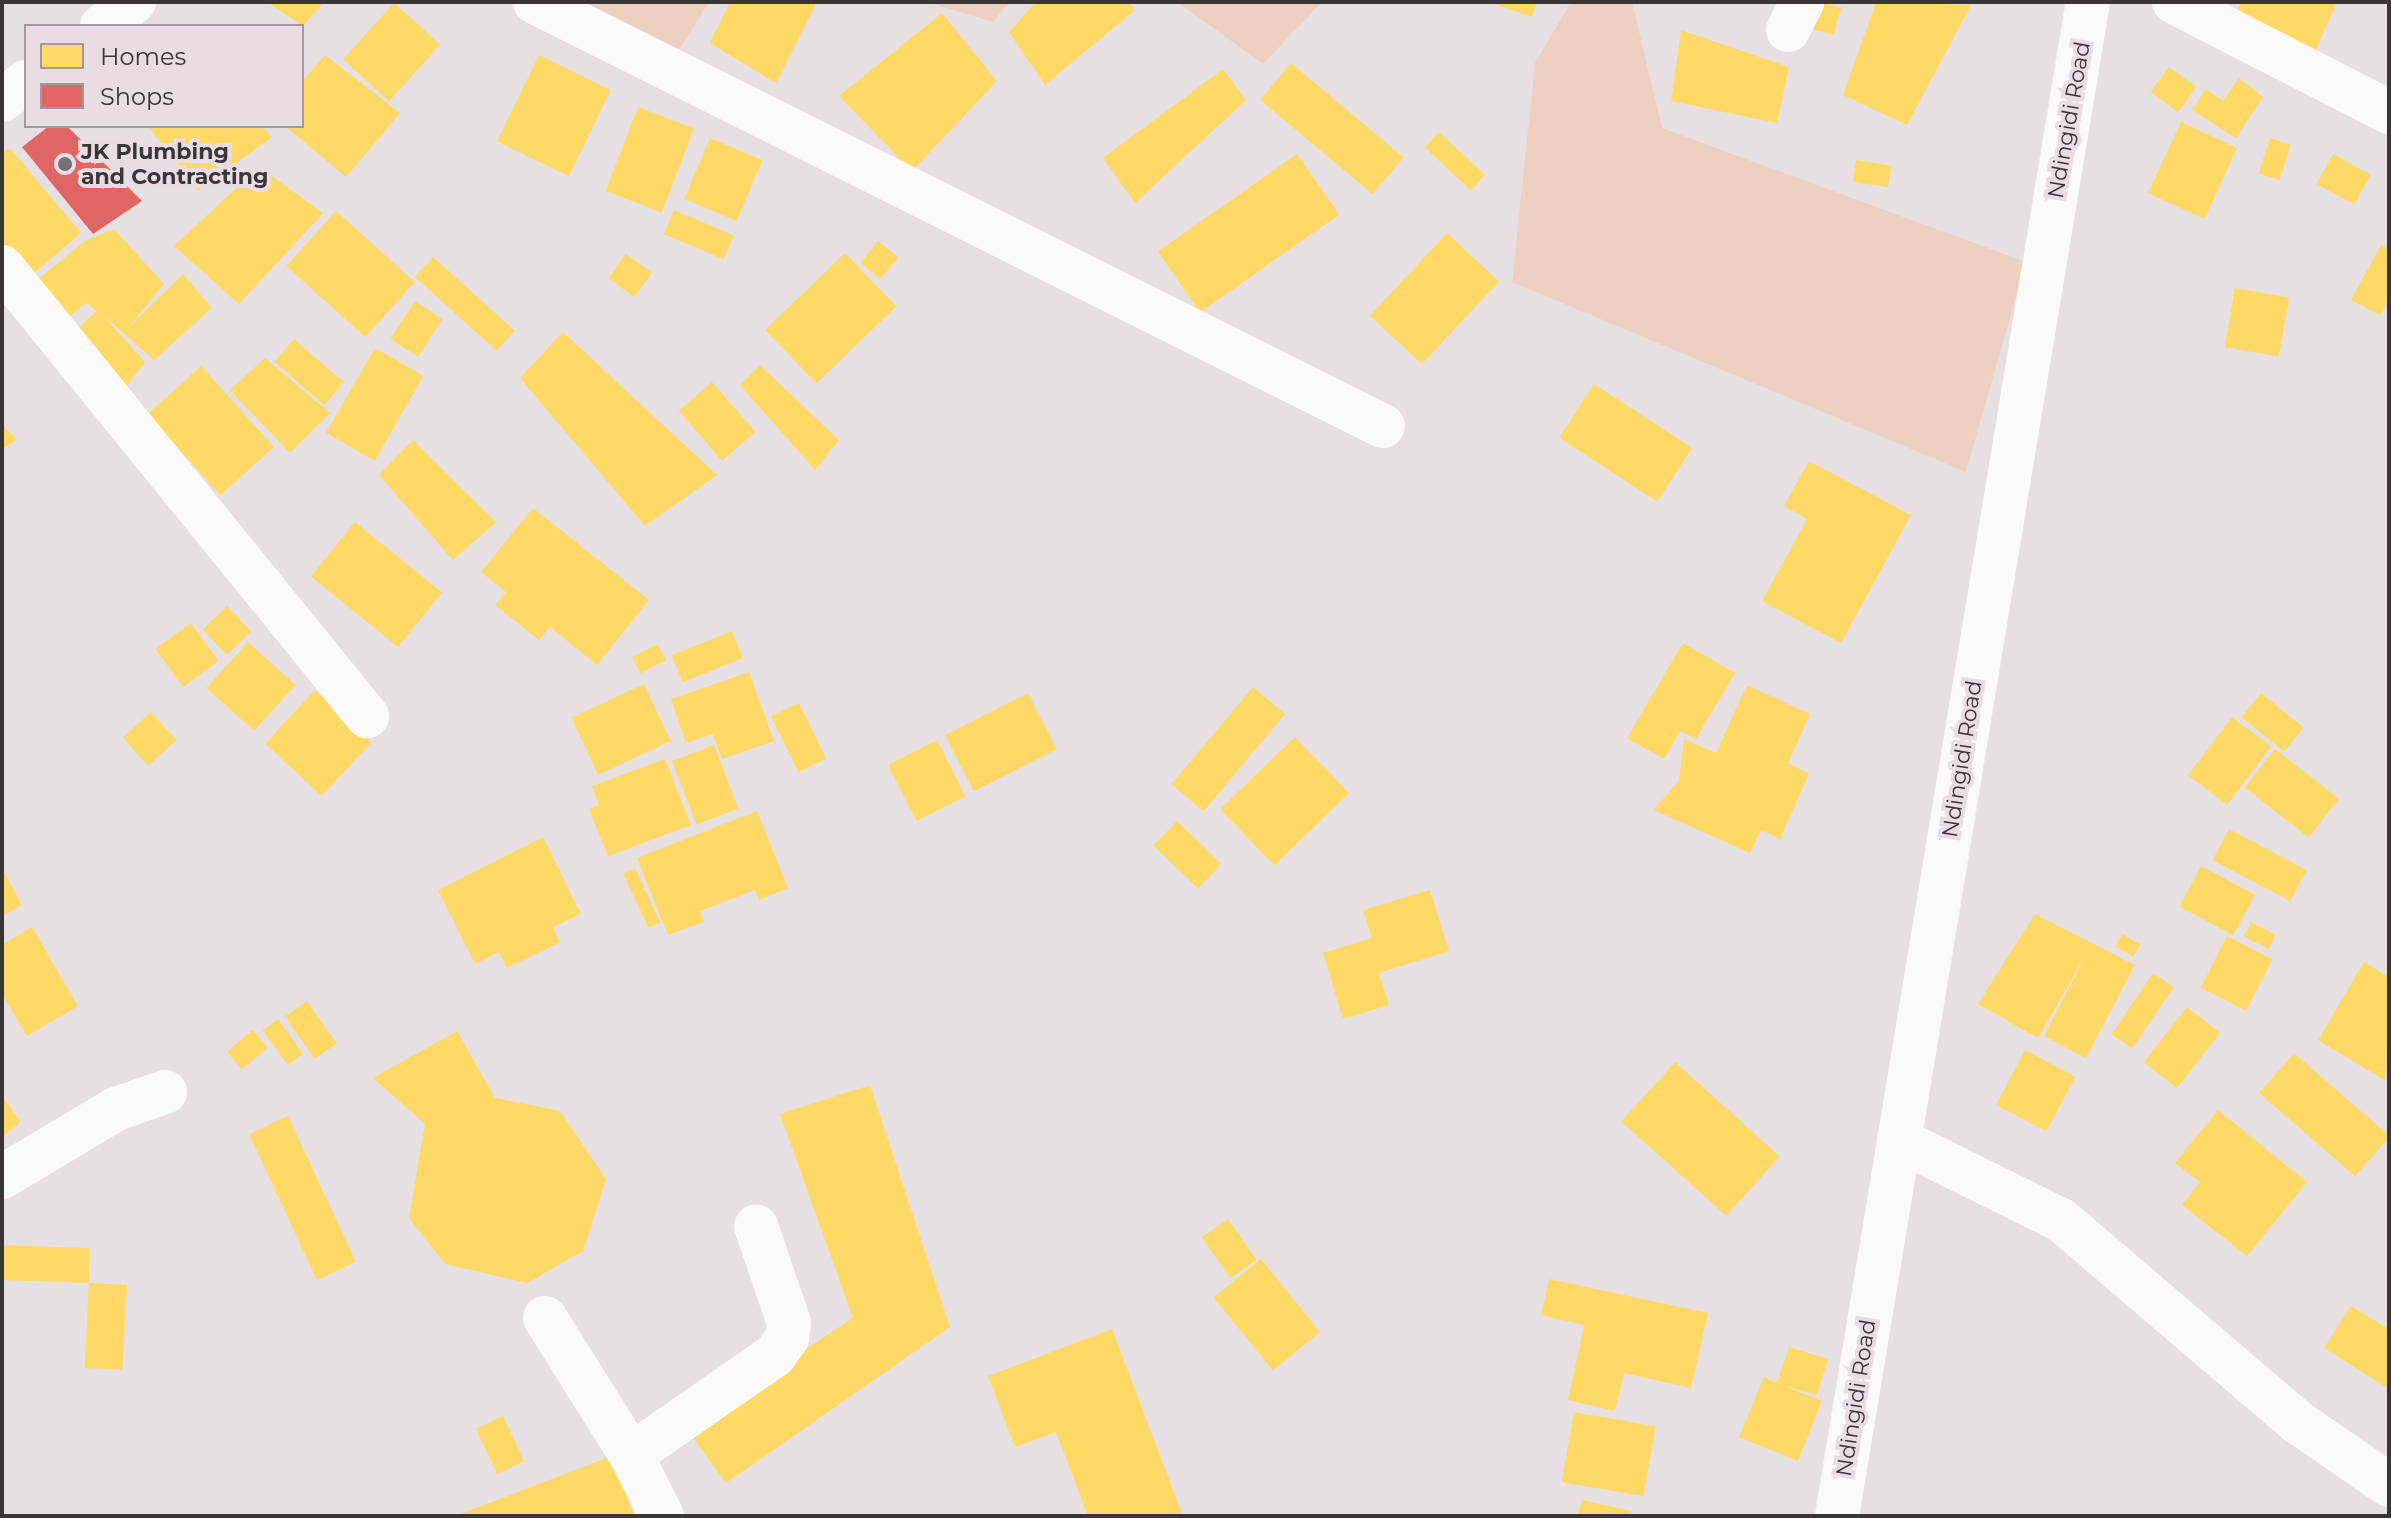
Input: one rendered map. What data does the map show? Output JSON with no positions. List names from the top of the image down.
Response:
{
  "streets": {
    "street": ["Ndingidi Road"]
  },
  "places": ["JK Plumbing and Contracting"],
  "legend": ["Homes", "Shops"]
}
